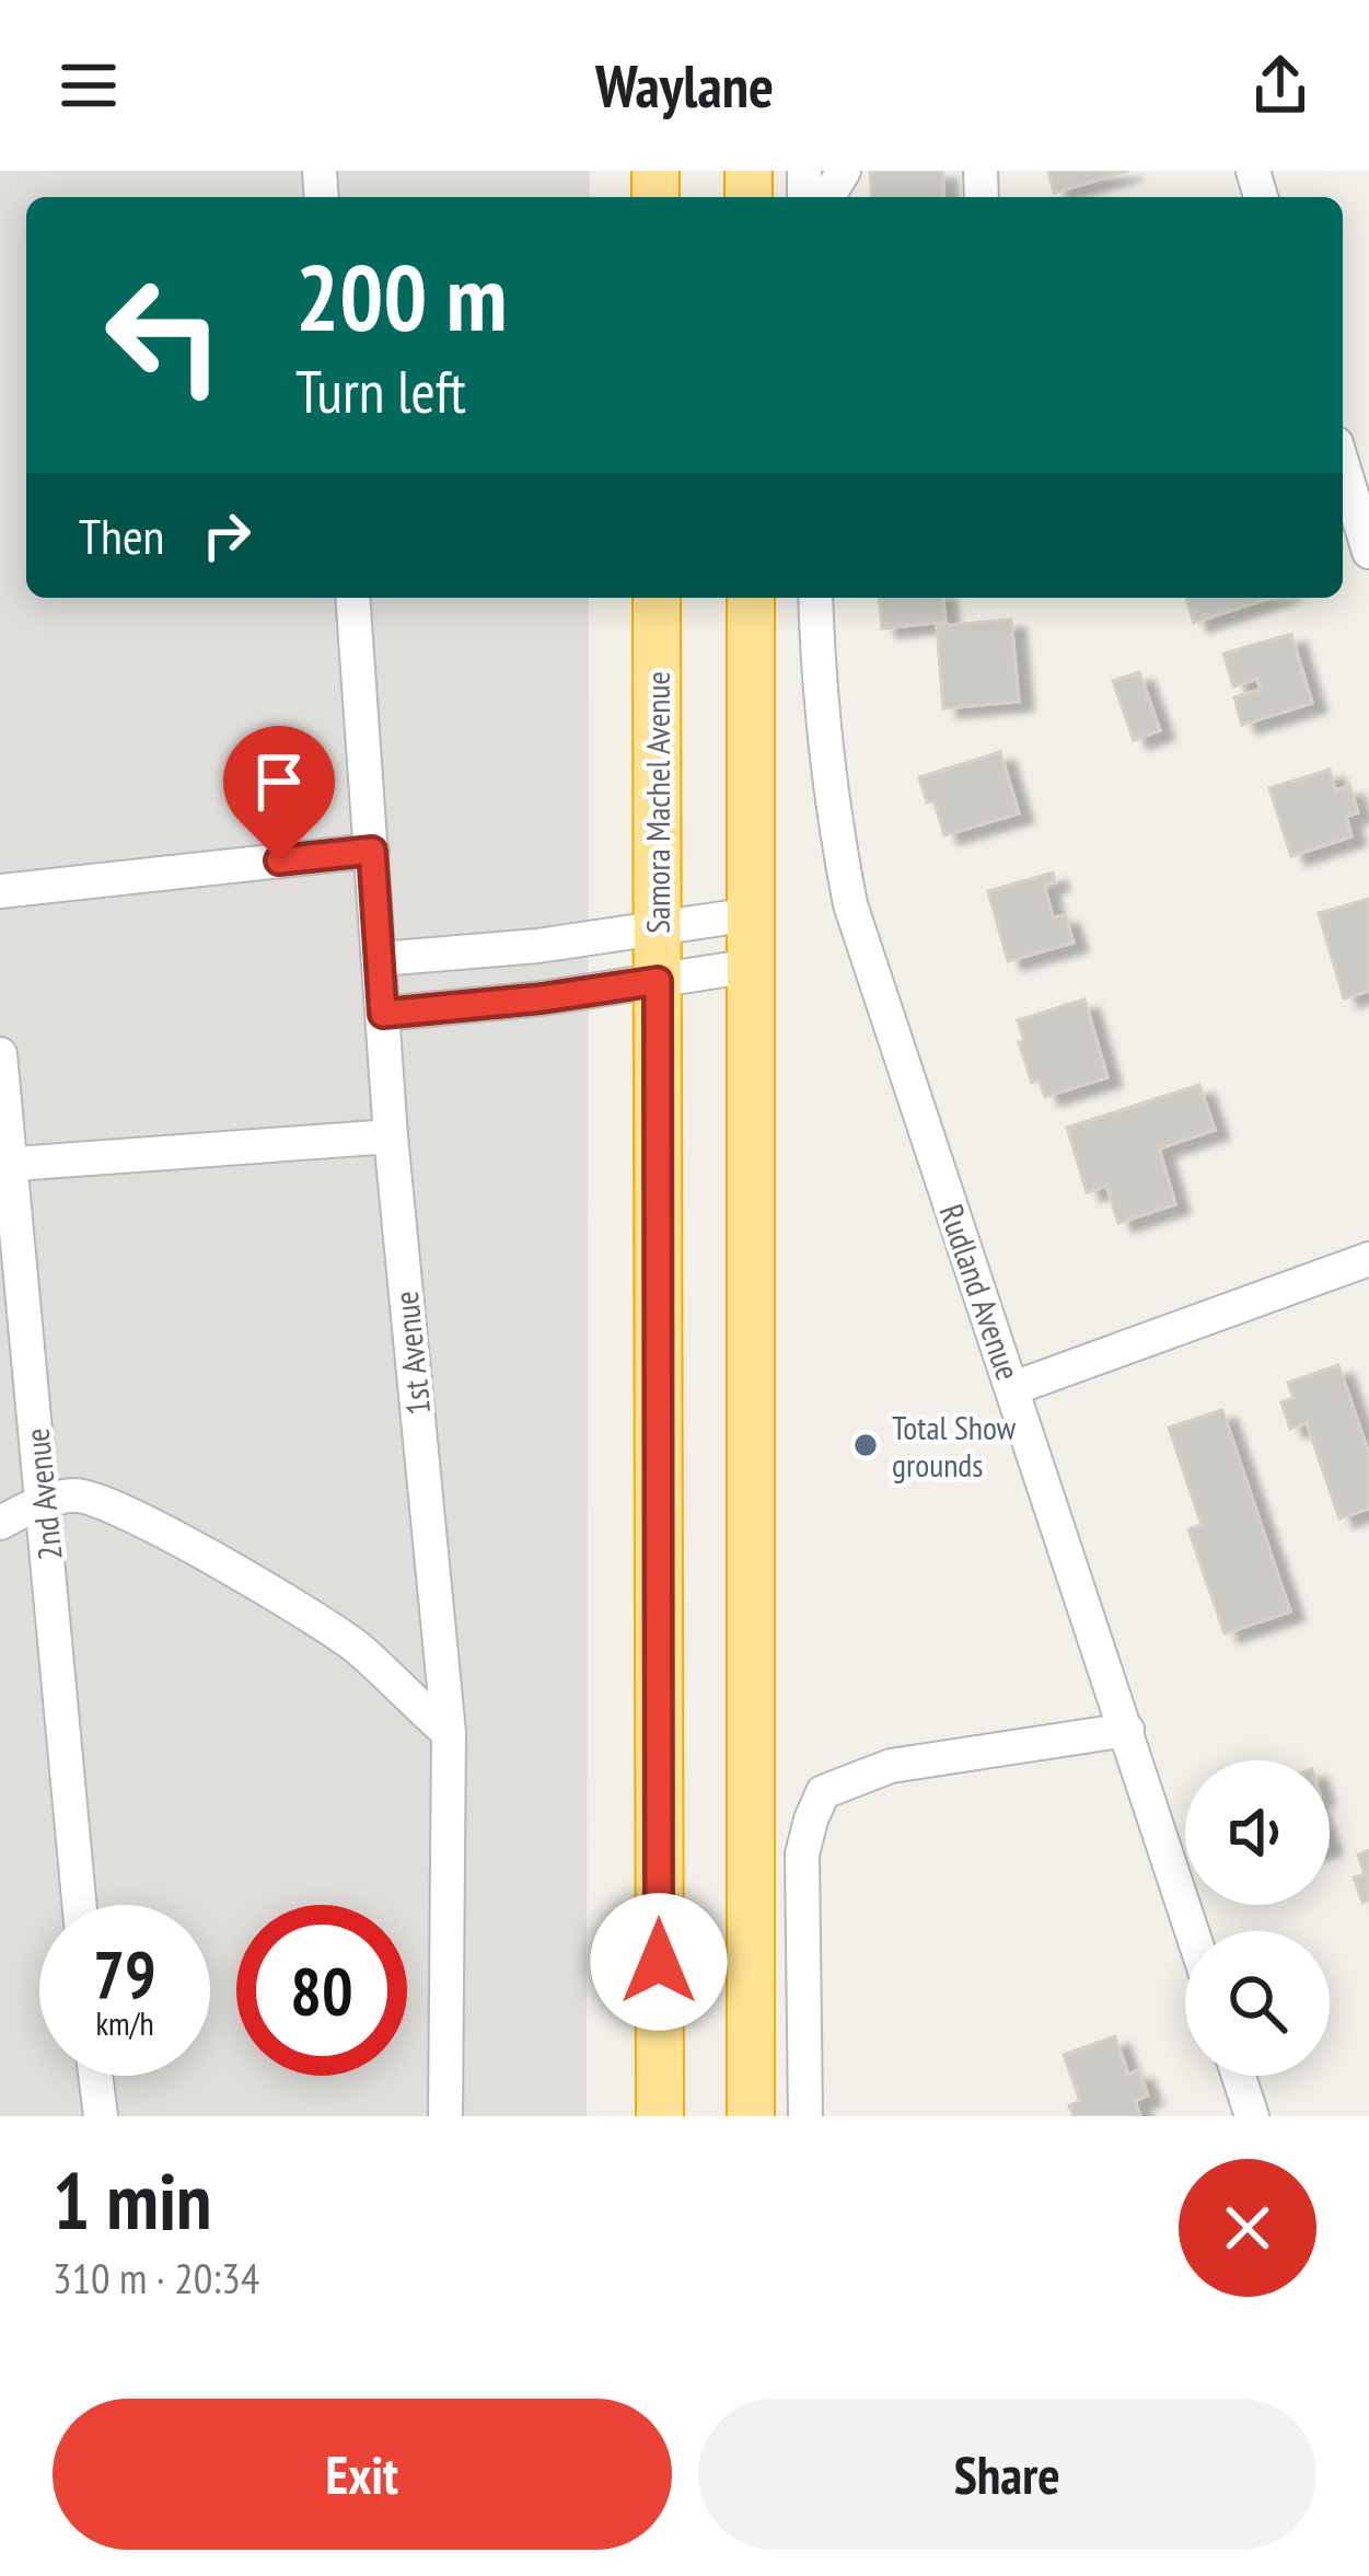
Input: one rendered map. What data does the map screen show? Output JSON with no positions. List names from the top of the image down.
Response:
{
  "streets": {
    "highway": ["Samora Machel Avenue"],
    "street": ["Rudland Avenue", "1st Avenue", "2nd Avenue"]
  },
  "places": ["Total Show grounds"],
  "page": {
    "header": "Waylane",
    "turn": ["200 m", "Turn left"],
    "then": "Then",
    "speed": "79 km/h",
    "limit": "80",
    "heading": ["1 min", "310 m · 20:34"],
    "buttons": ["Exit", "Share"]
  }
}
